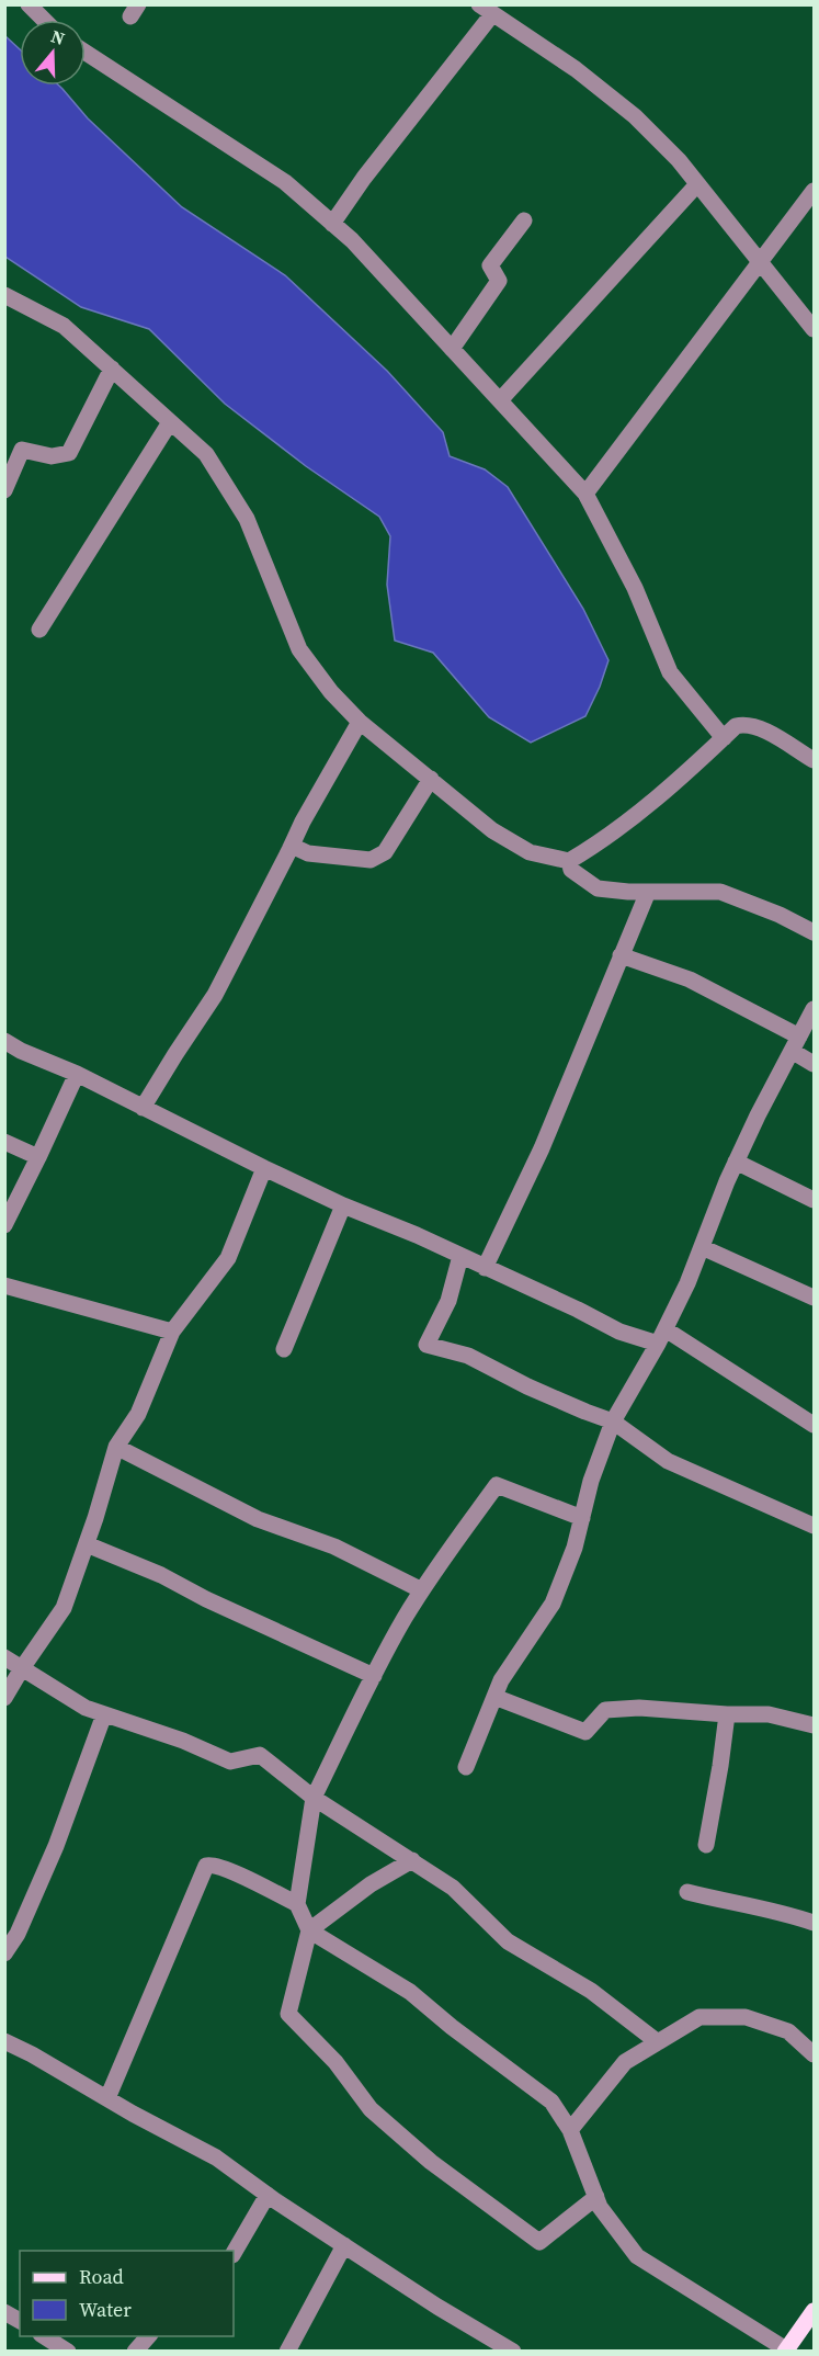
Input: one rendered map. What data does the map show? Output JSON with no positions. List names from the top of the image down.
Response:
{
  "legend": ["Road", "Water"],
  "north": "top"
}
